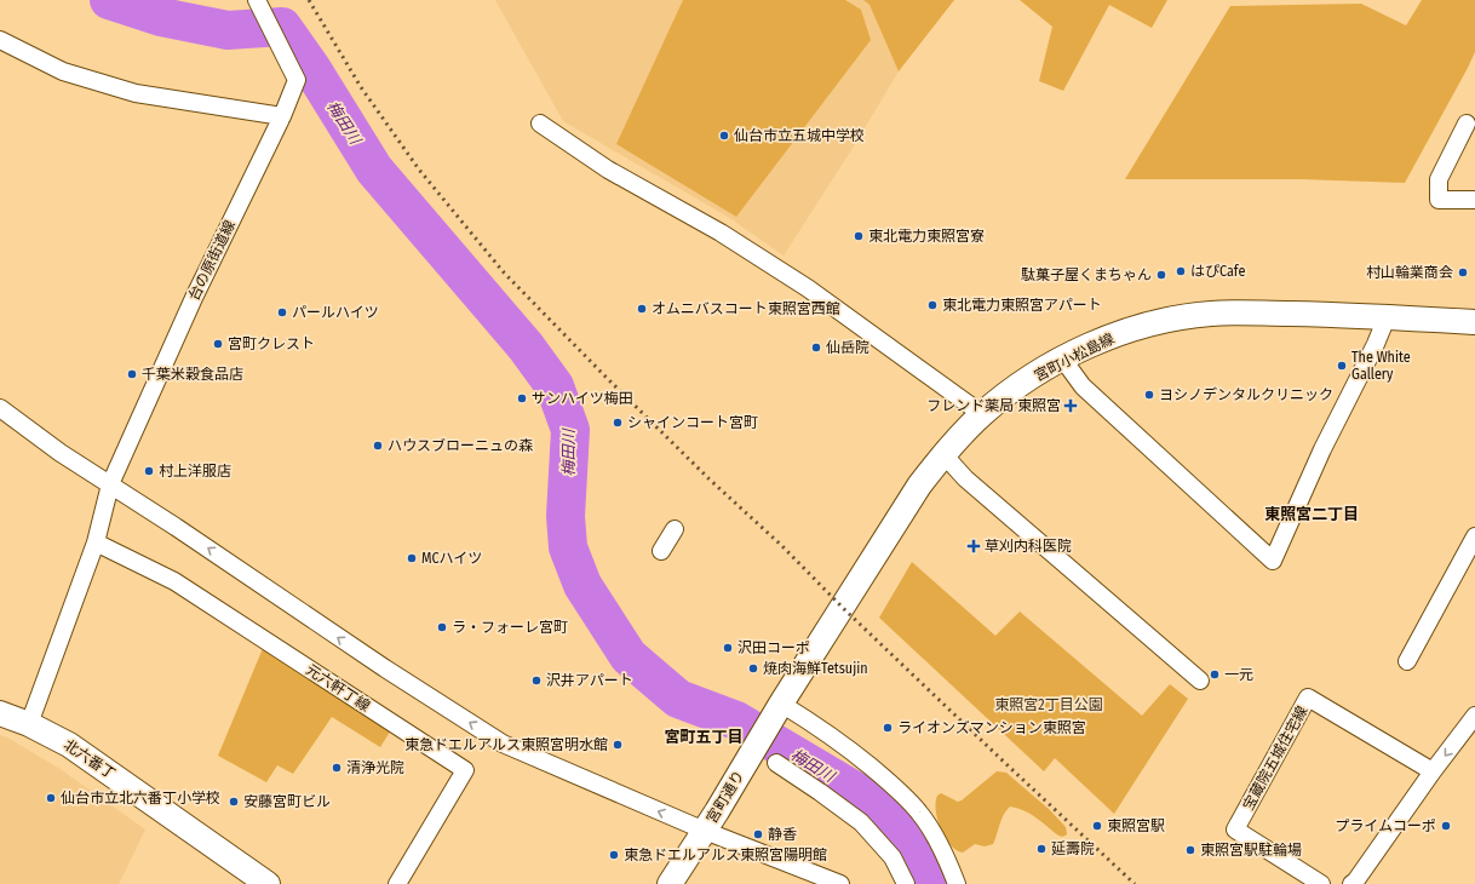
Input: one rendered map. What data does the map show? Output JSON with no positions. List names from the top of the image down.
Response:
{
  "streets": {
    "street": [
      "台の原街道線",
      "宮町小松島線",
      "元六軒丁線",
      "宝蔵院五城住宅線",
      "北六番丁",
      "宮町通り"
    ]
  },
  "crossings": [
    ["台の原街道線", "元六軒丁線"],
    ["台の原街道線", "北六番丁"],
    ["宮町小松島線", "宮町通り"]
  ],
  "districts": ["東照宮二丁目", "宮町五丁目"],
  "water": ["梅田川"],
  "parks": ["東照宮2丁目公園"],
  "places": {
    "other": [
      "仙台市立五城中学校",
      "東北電力東照宮寮",
      "はぴCafe",
      "村山輪業商会",
      "駄菓子屋くまちゃん",
      "東北電力東照宮アパート",
      "オムニバスコート東照宮西館",
      "パールハイツ",
      "宮町クレスト",
      "仙岳院",
      "The White Gallery",
      "千葉米穀食品店",
      "ヨシノデンタルクリニック",
      "サンハイツ梅田",
      "シャインコート宮町",
      "ハウスブローニュの森",
      "村上洋服店",
      "MCハイツ",
      "ラ・フォーレ宮町",
      "沢田コーポ",
      "焼肉海鮮Tetsujin",
      "一元",
      "沢井アパート",
      "ライオンズマンション東照宮",
      "東急ドエルアルス東照宮明水館",
      "清浄光院",
      "仙台市立北六番丁小学校",
      "安藤宮町ビル",
      "東照宮駅",
      "プライムコーポ",
      "静香",
      "延壽院",
      "東照宮駅駐輪場",
      "東急ドエルアルス東照宮陽明館"
    ],
    "health": ["フレンド薬局 東照宮", "草刈内科医院"]
  }
}
